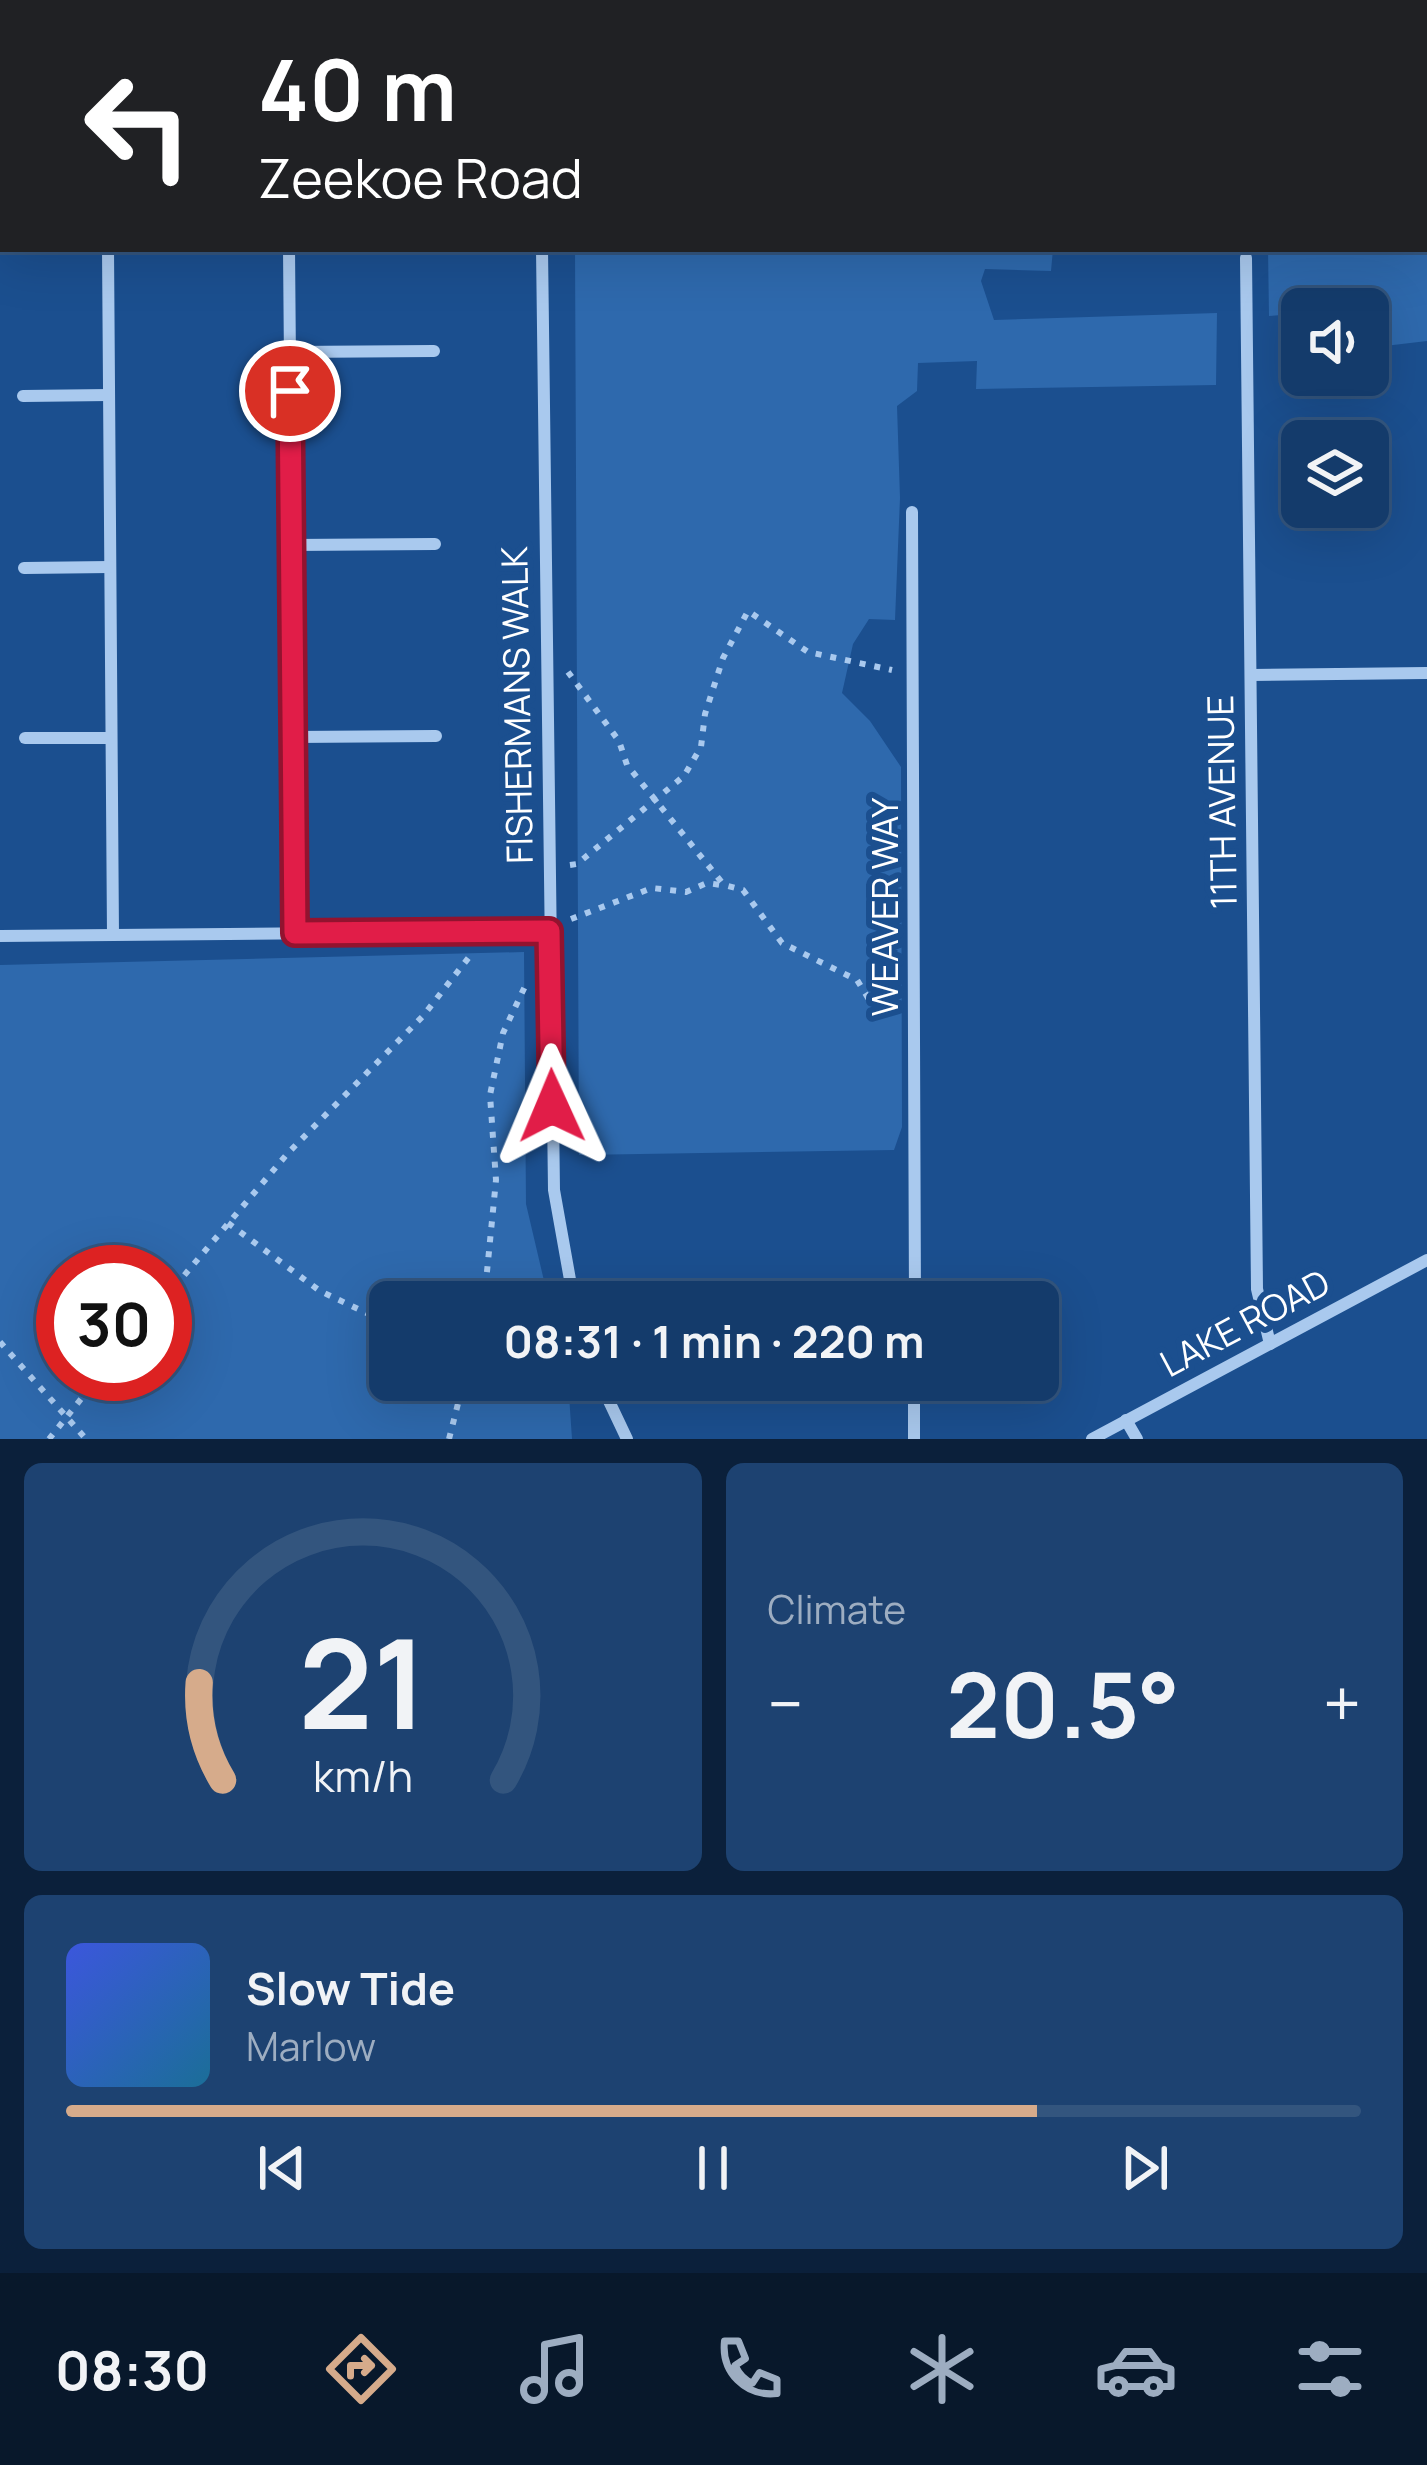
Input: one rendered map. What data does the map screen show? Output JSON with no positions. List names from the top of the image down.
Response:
{
  "streets": {
    "street": [
      "FISHERMANS WALK",
      "11TH AVENUE",
      "WEAVER WAY",
      "LAKE ROAD"
    ]
  },
  "crossings": [
    ["11TH AVENUE", "LAKE ROAD"]
  ],
  "page": {
    "turn": ["40 m", "Zeekoe Road"],
    "limit": "30",
    "trip": "08:31 · 1 min · 220 m",
    "tile": "Climate",
    "heat": ["−", "20.5°", "+"],
    "song": ["Slow Tide", "Marlow"],
    "tabs": "08:30",
    "gauge": ["21", "km/h"]
  }
}
